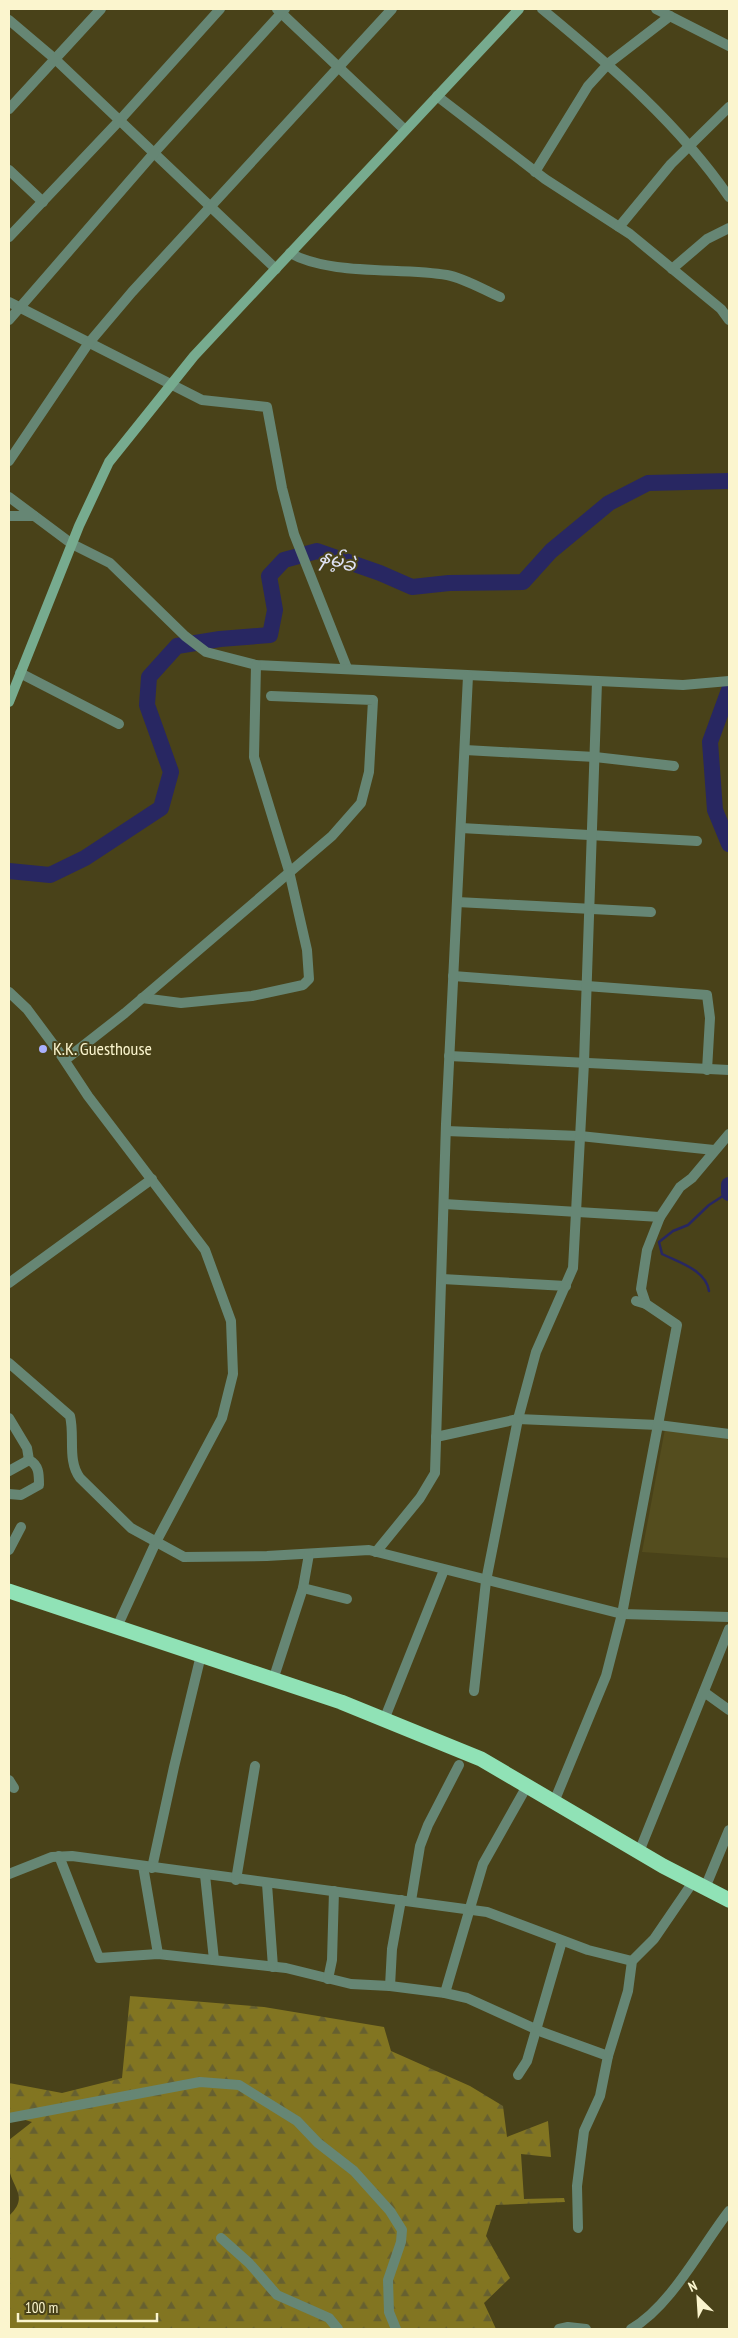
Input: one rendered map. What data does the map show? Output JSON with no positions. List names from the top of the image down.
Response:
{
  "water": ["နမ့်ခဲ"],
  "places": ["K.K. Guesthouse"],
  "scale_bar": "100 m",
  "north": "top left"
}
